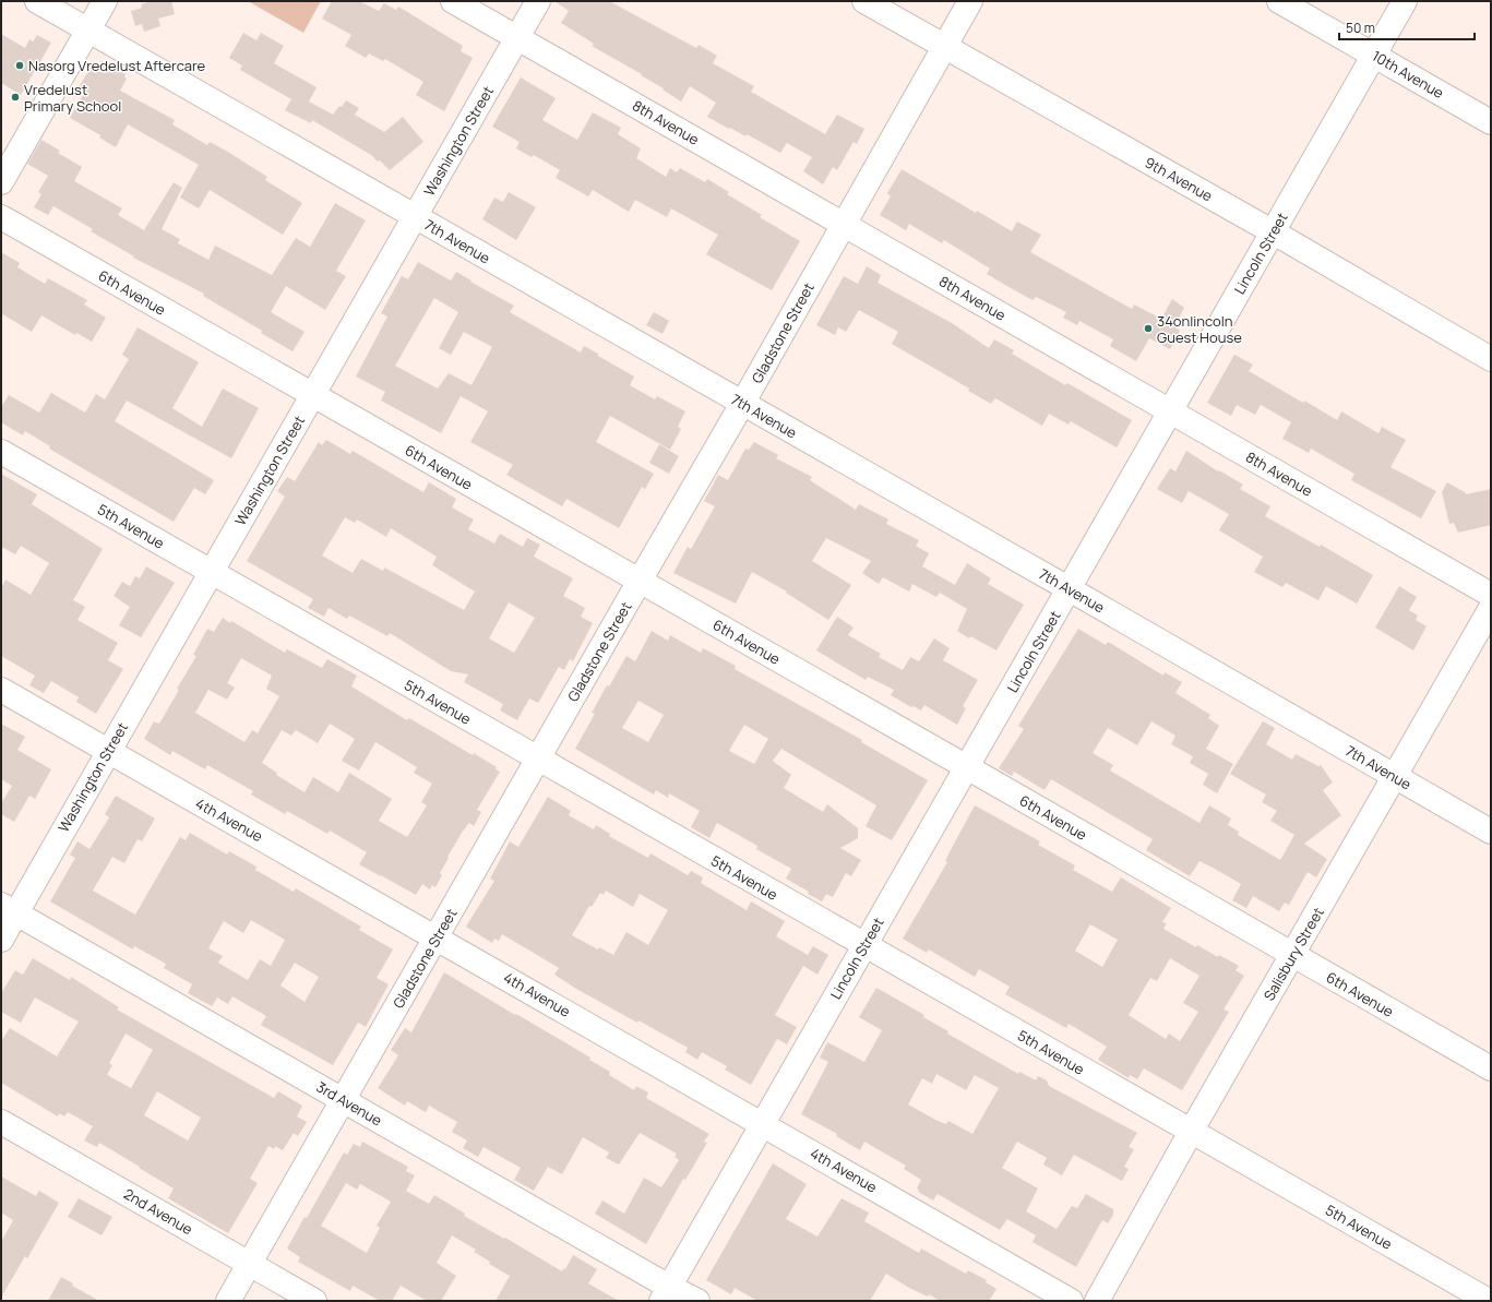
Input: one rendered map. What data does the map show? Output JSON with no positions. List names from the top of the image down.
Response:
{
  "streets": {
    "street": [
      "10th Avenue",
      "8th Avenue",
      "Washington Street",
      "9th Avenue",
      "7th Avenue",
      "Lincoln Street",
      "6th Avenue",
      "Gladstone Street",
      "5th Avenue",
      "4th Avenue",
      "Salisbury Street",
      "3rd Avenue",
      "2nd Avenue"
    ]
  },
  "crossings": [
    ["10th Avenue", "Lincoln Street"],
    ["8th Avenue", "Washington Street"],
    ["8th Avenue", "Lincoln Street"],
    ["8th Avenue", "Gladstone Street"],
    ["Washington Street", "7th Avenue"],
    ["Washington Street", "6th Avenue"],
    ["Washington Street", "5th Avenue"],
    ["Washington Street", "4th Avenue"],
    ["Washington Street", "3rd Avenue"],
    ["9th Avenue", "Lincoln Street"],
    ["9th Avenue", "Gladstone Street"],
    ["7th Avenue", "Lincoln Street"],
    ["7th Avenue", "Gladstone Street"],
    ["7th Avenue", "Salisbury Street"],
    ["Lincoln Street", "6th Avenue"],
    ["Lincoln Street", "5th Avenue"],
    ["Lincoln Street", "4th Avenue"],
    ["Lincoln Street", "3rd Avenue"],
    ["6th Avenue", "Gladstone Street"],
    ["6th Avenue", "Salisbury Street"],
    ["Gladstone Street", "5th Avenue"],
    ["Gladstone Street", "4th Avenue"],
    ["Gladstone Street", "3rd Avenue"],
    ["Gladstone Street", "2nd Avenue"],
    ["5th Avenue", "Salisbury Street"]
  ],
  "places": ["Nasorg Vredelust Aftercare", "Vredelust Primary School", "34onlincoln Guest House"],
  "scale_bar": "50 m"
}
